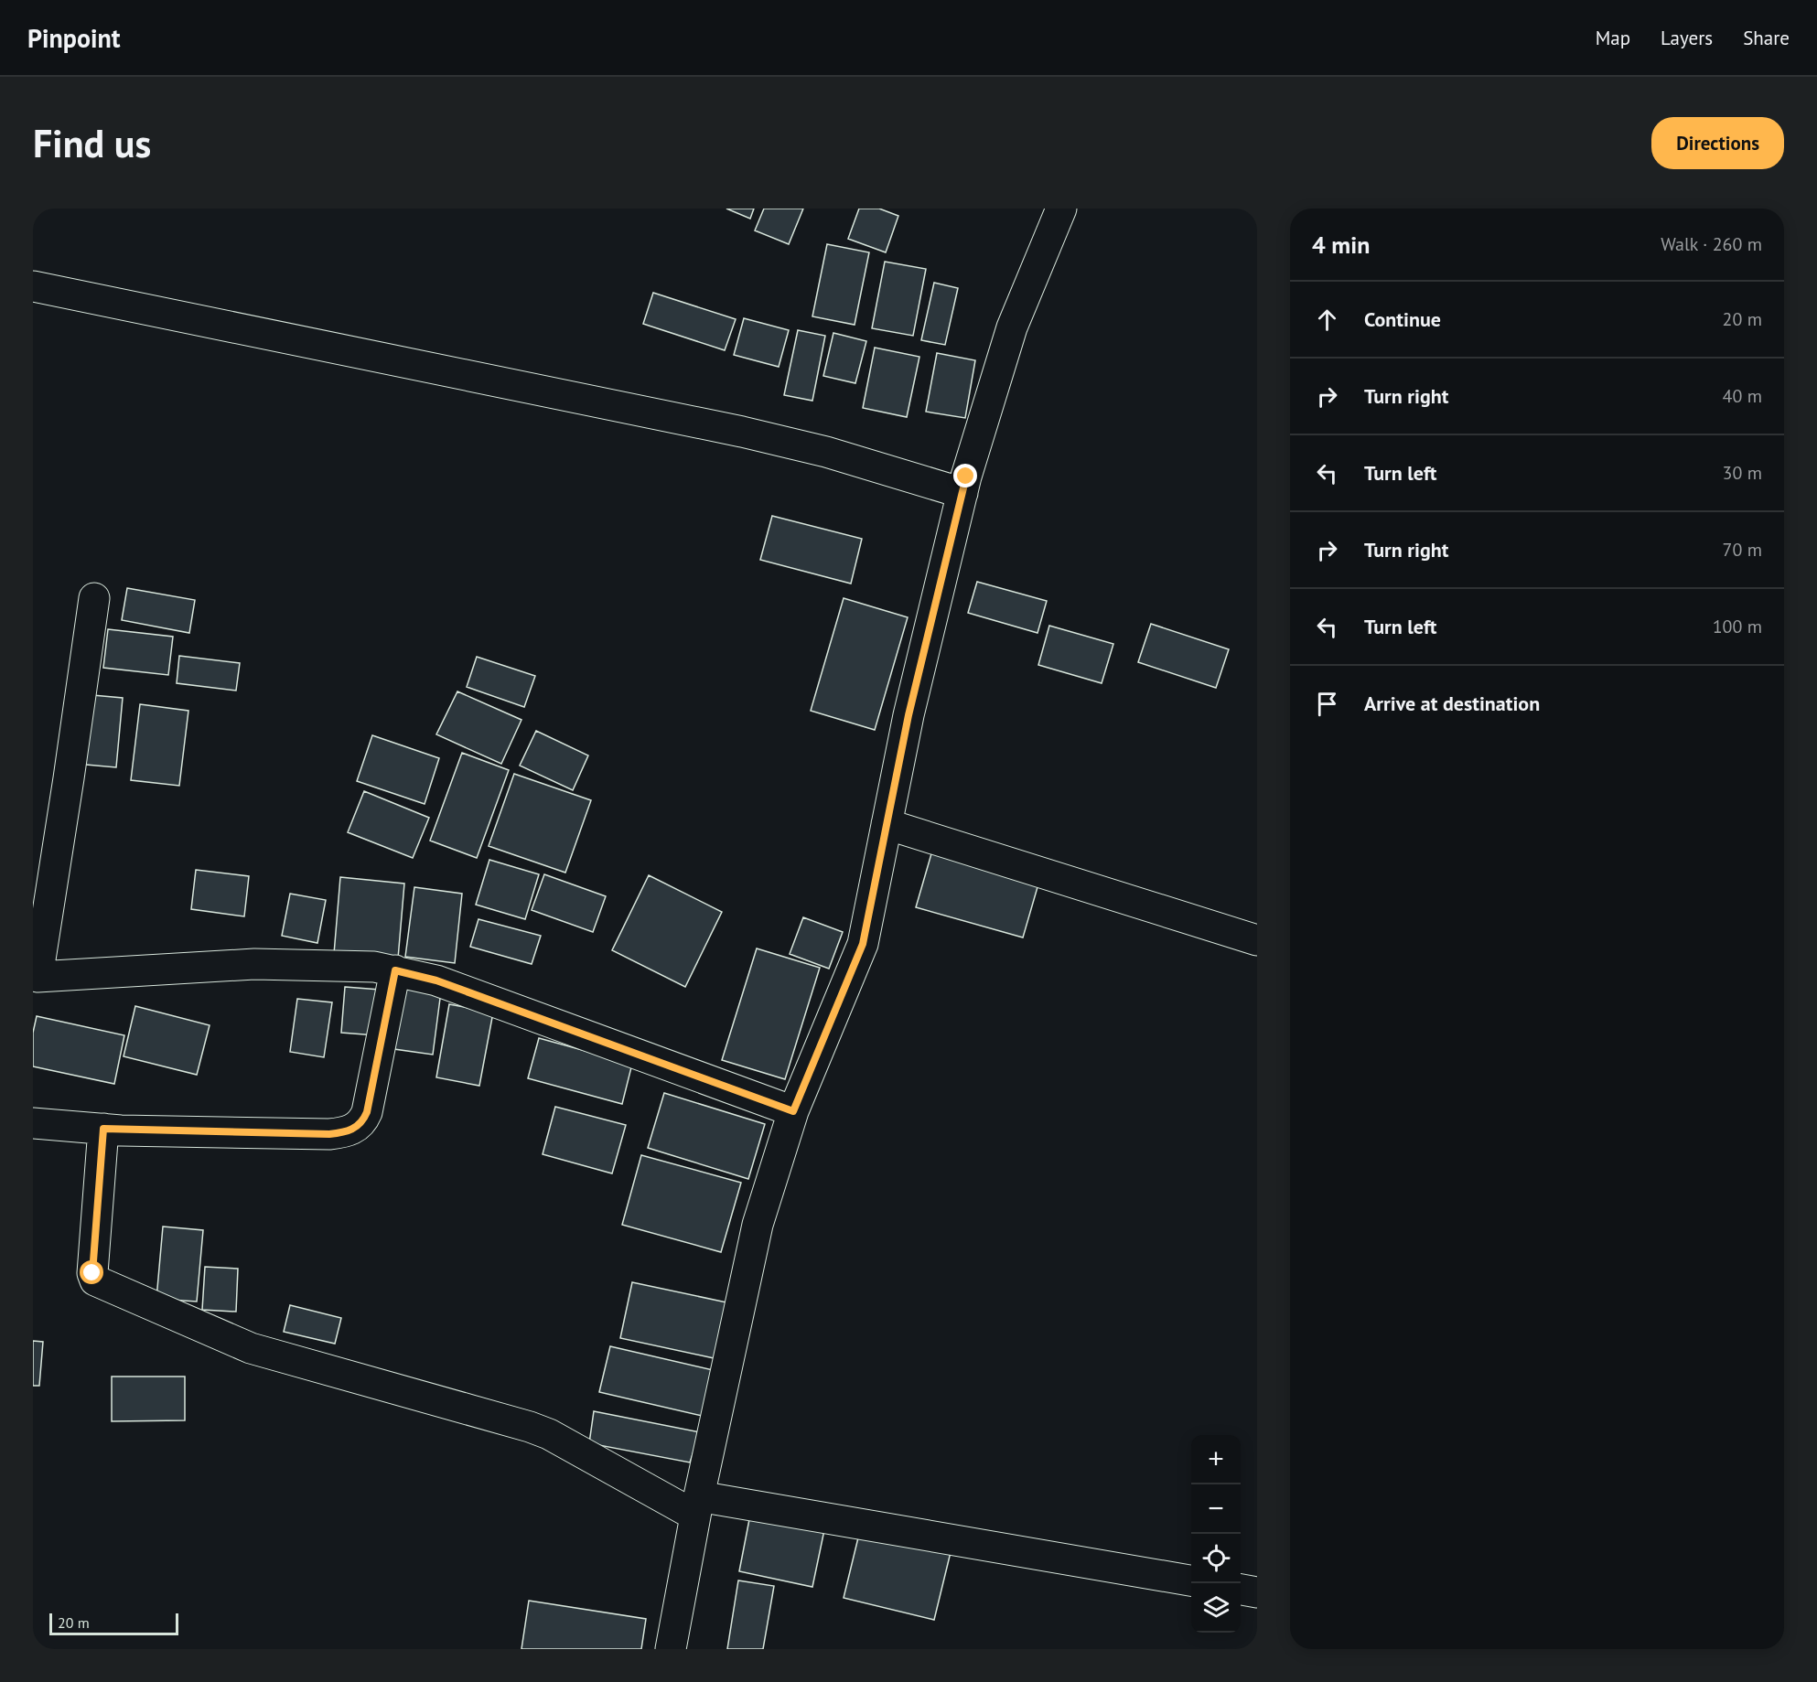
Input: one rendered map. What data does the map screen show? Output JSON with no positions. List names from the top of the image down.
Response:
{
  "scale_bar": "20 m",
  "page": {
    "header": "Pinpoint",
    "nav": ["Map", "Layers", "Share"],
    "buttons": "Directions",
    "title": "Find us",
    "heading": ["4 min", "Walk · 260 m"],
    "list": [
      ["Continue", "20 m"],
      ["Turn right", "40 m"],
      ["Turn left", "30 m"],
      ["Turn right", "70 m"],
      ["Turn left", "100 m"],
      "Arrive at destination"
    ],
    "map_buttons": ["+", "−"],
    "scale": "20 m"
  }
}
